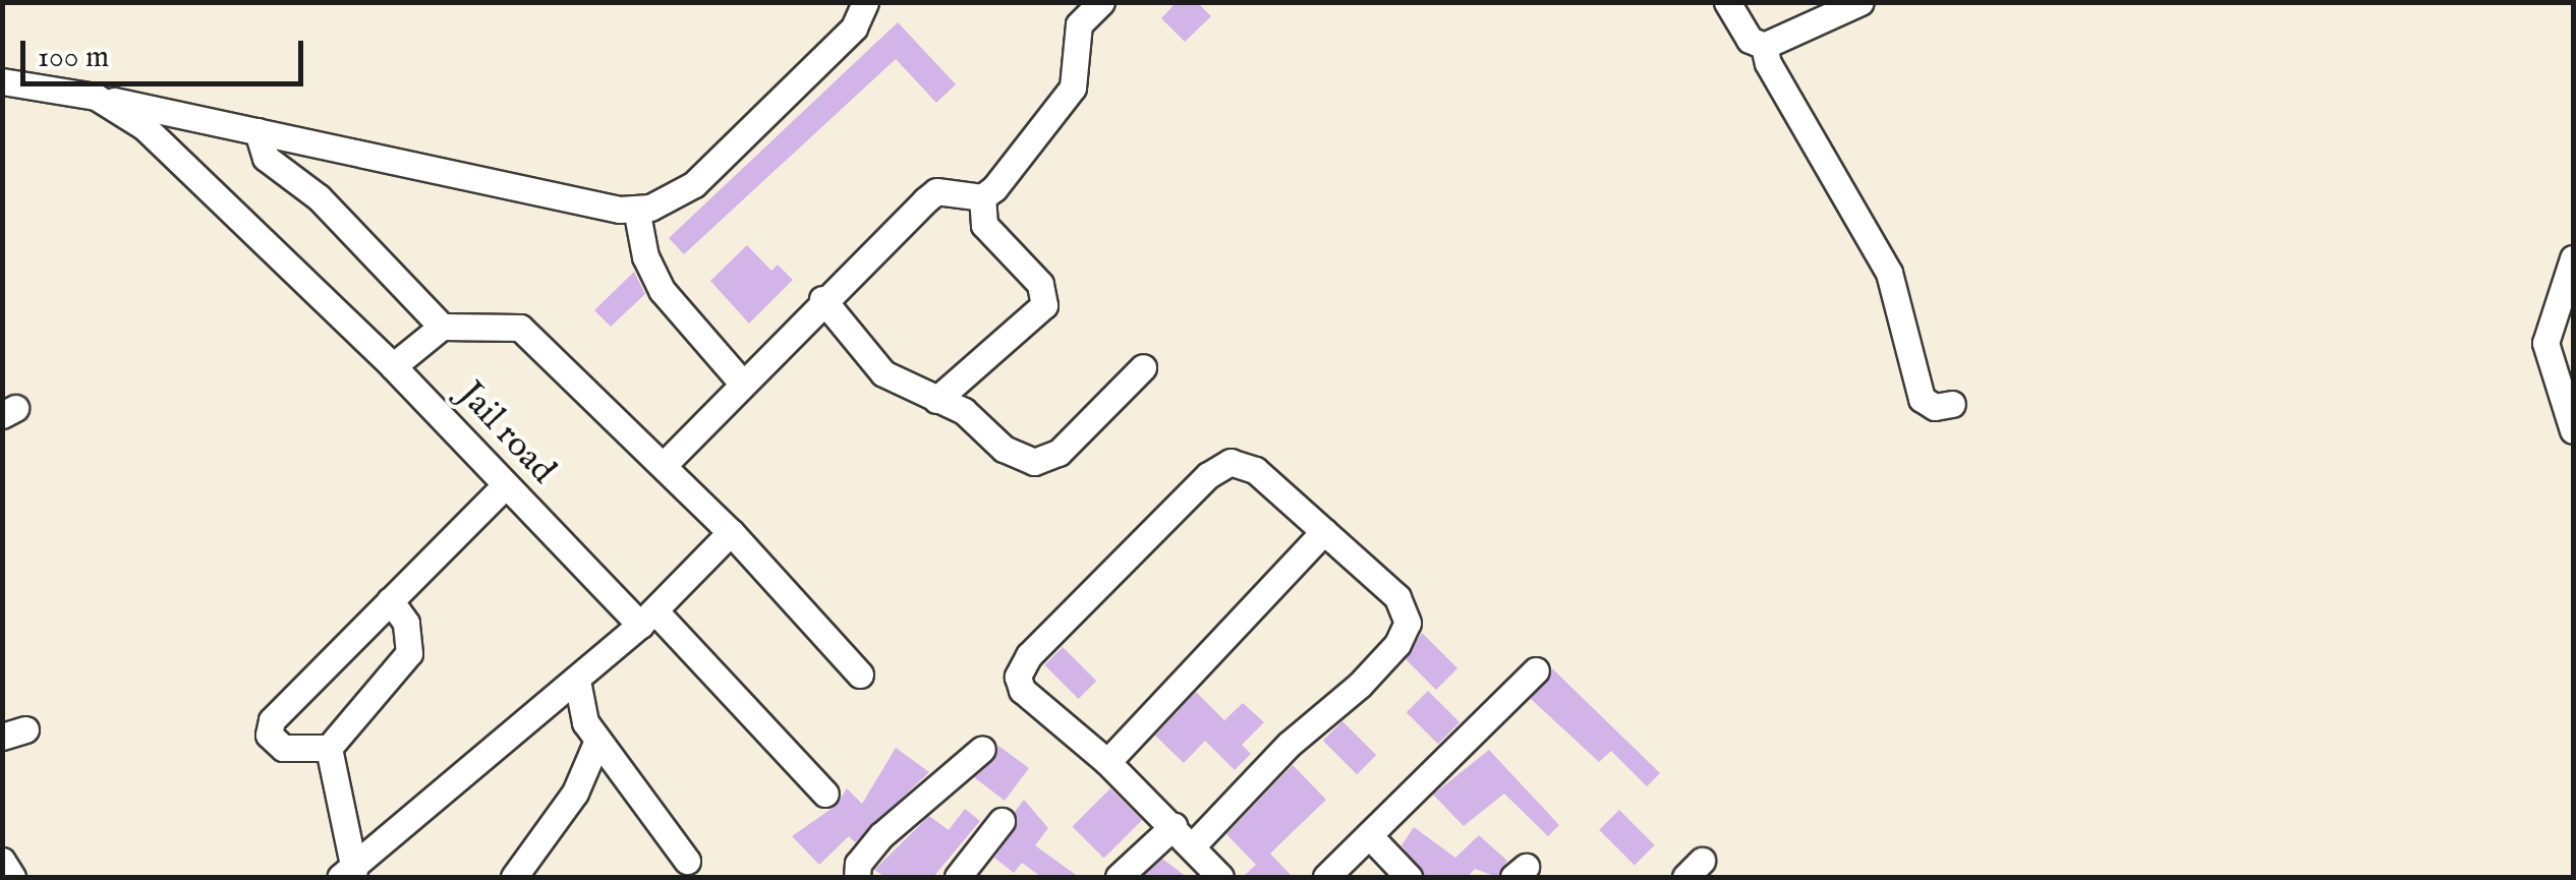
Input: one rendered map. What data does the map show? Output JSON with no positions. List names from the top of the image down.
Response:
{
  "streets": {
    "street": ["Jail road"]
  },
  "scale_bar": "100 m"
}
